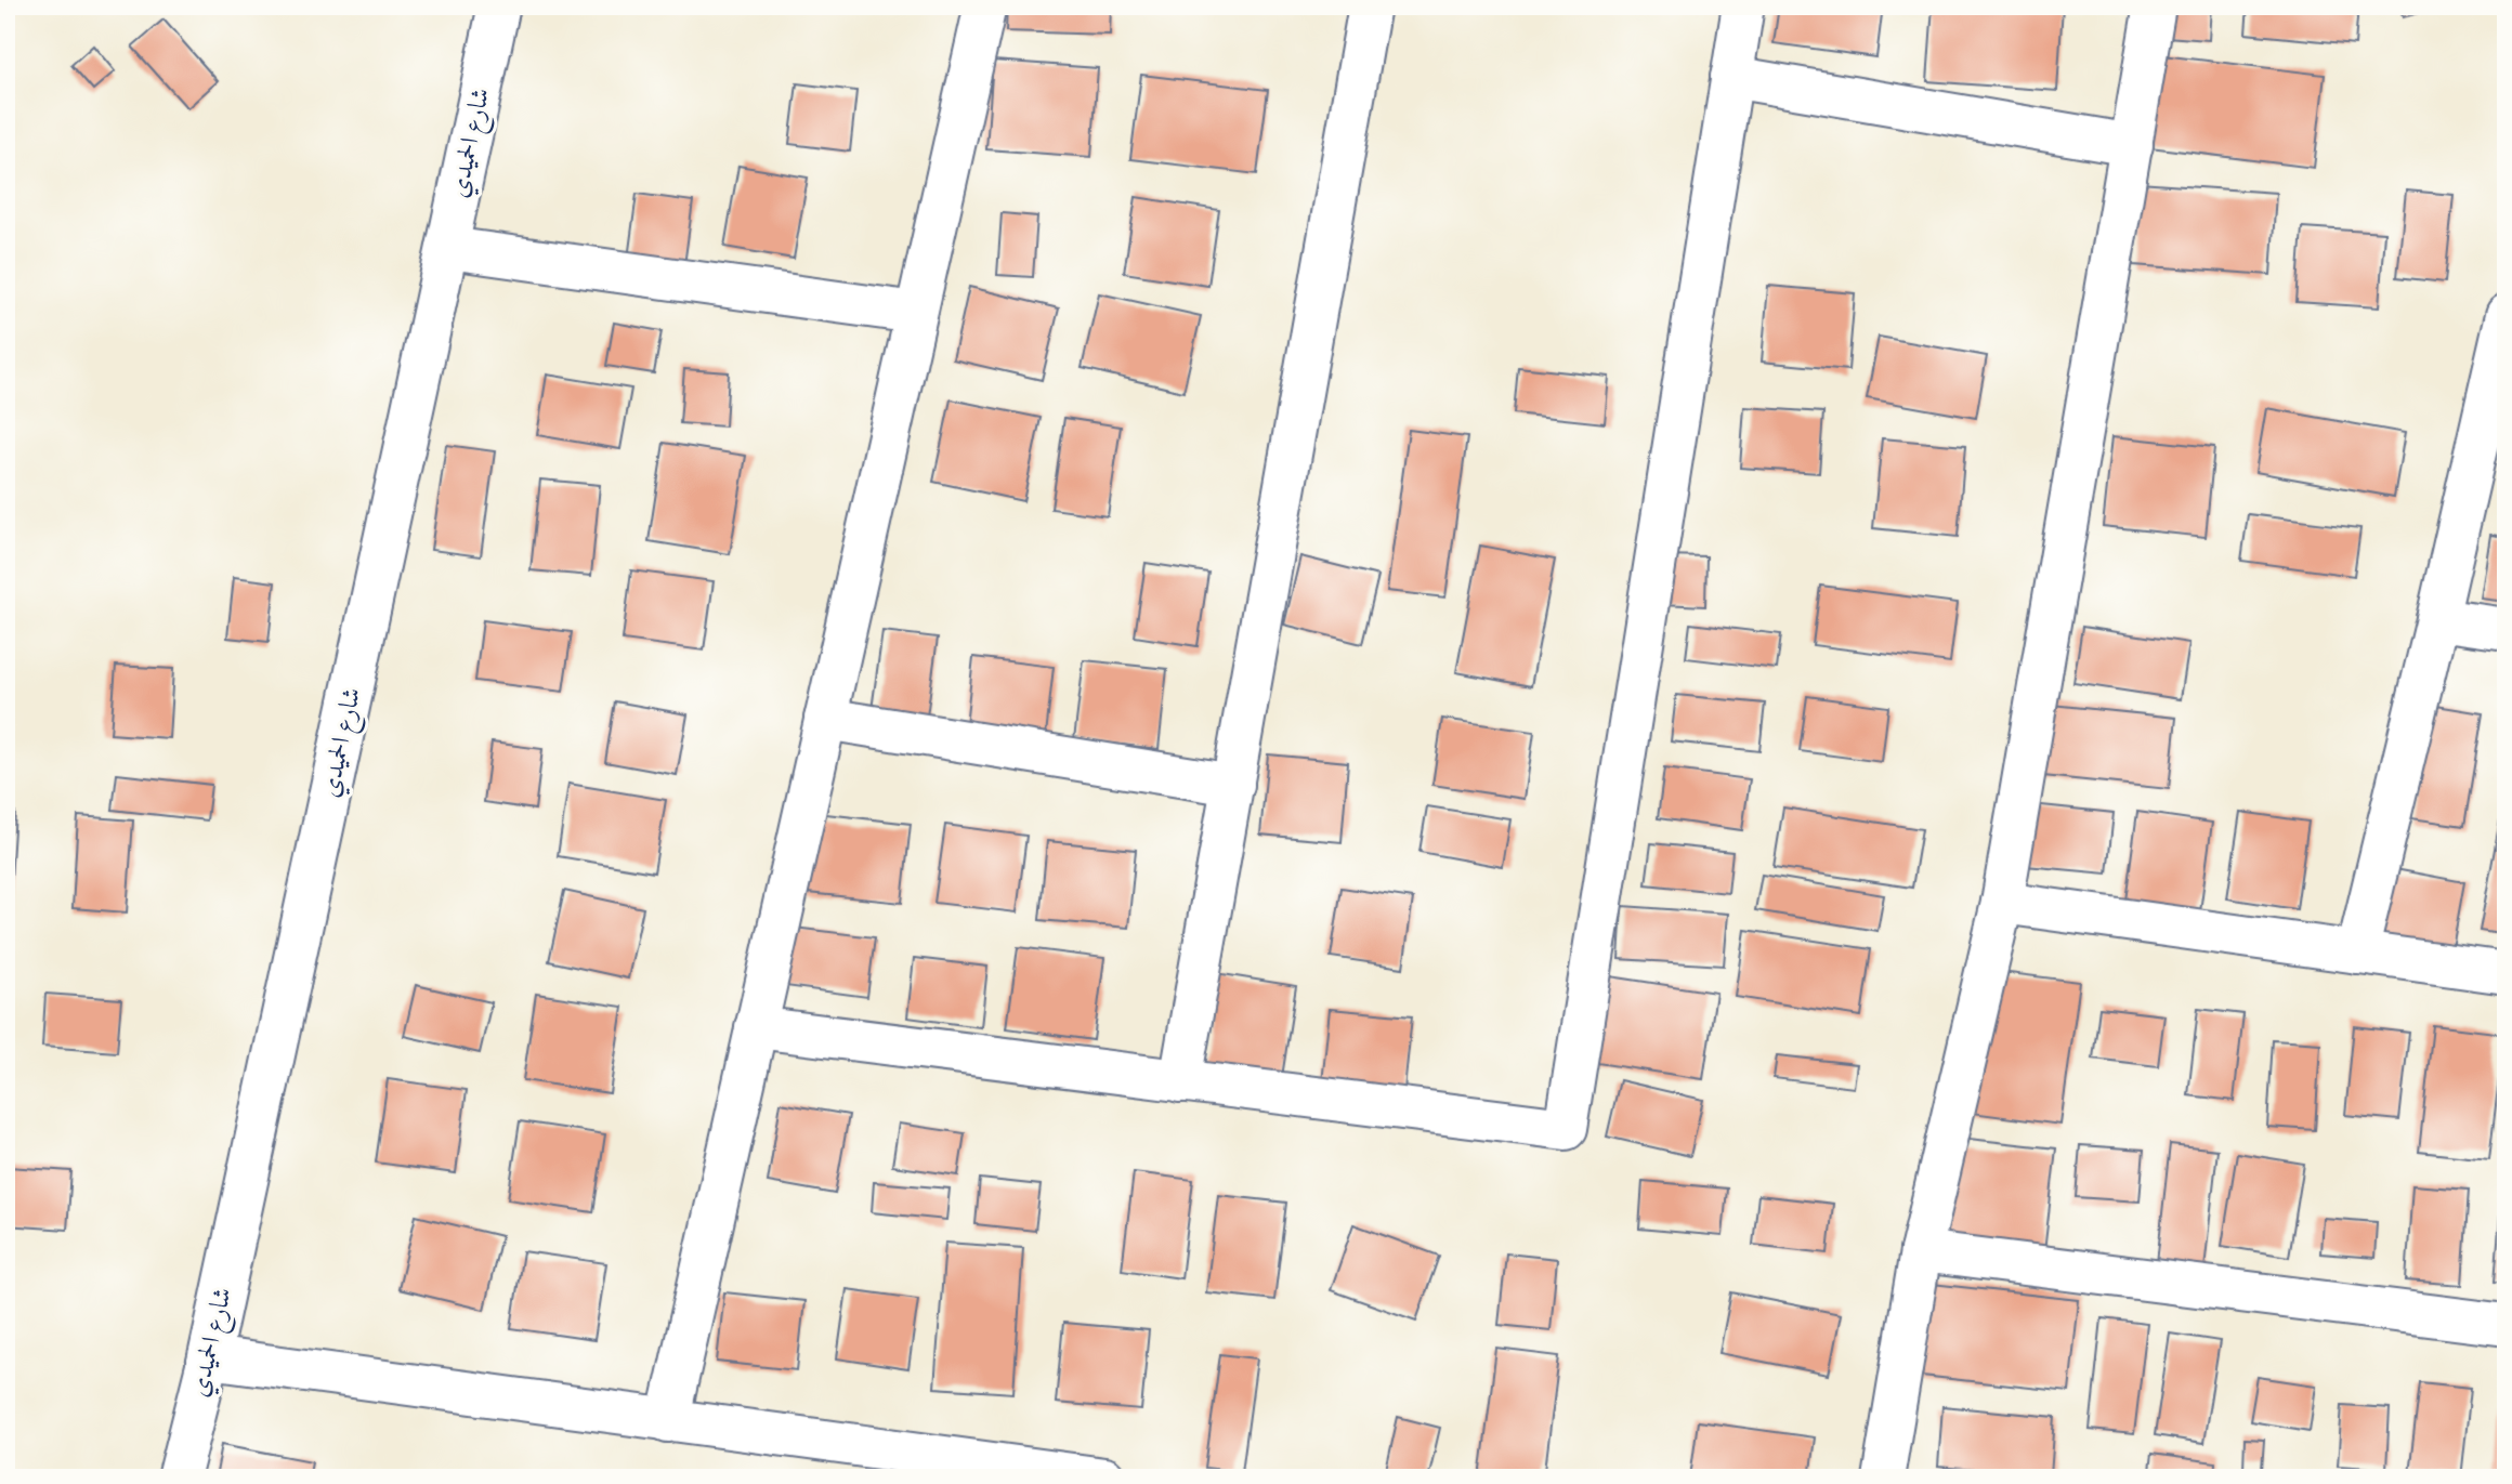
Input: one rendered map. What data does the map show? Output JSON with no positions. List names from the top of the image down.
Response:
{
  "streets": {
    "street": ["شارع الحميدي"]
  }
}
